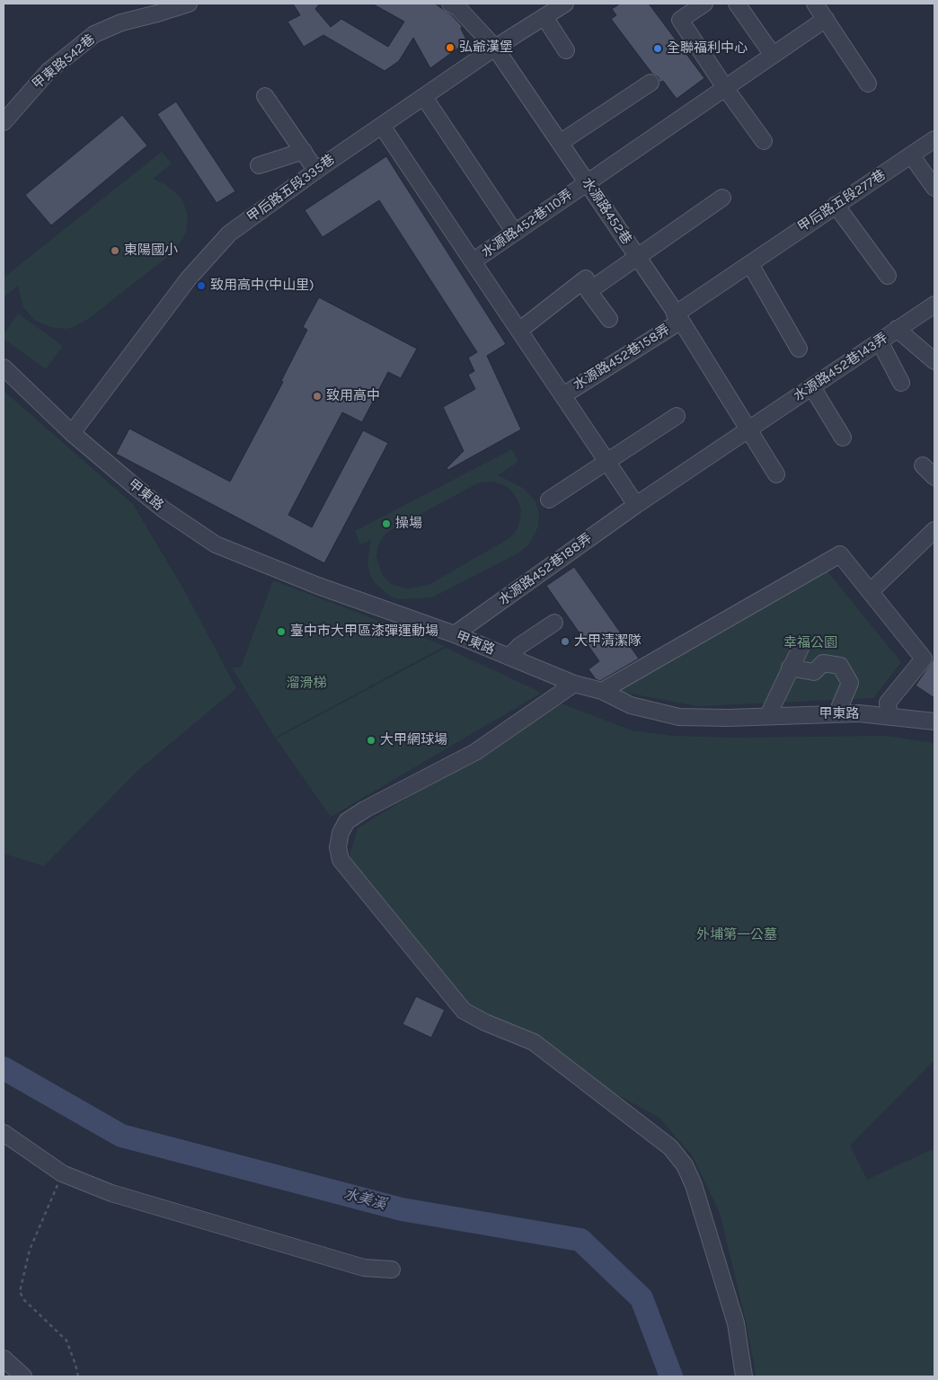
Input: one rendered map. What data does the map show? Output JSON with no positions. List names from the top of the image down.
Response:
{
  "streets": {
    "street": [
      "甲東路542巷",
      "甲后路五段335巷",
      "甲后路五段277巷",
      "水源路452巷",
      "水源路452巷110弄",
      "水源路452巷158弄",
      "水源路452巷143弄",
      "甲東路",
      "水源路452巷188弄"
    ]
  },
  "crossings": [
    ["甲后路五段335巷", "水源路452巷"],
    ["甲后路五段335巷", "甲東路"],
    ["甲后路五段277巷", "水源路452巷"],
    ["甲后路五段277巷", "水源路452巷158弄"],
    ["水源路452巷", "水源路452巷110弄"],
    ["水源路452巷", "水源路452巷158弄"],
    ["水源路452巷", "水源路452巷143弄"],
    ["水源路452巷", "水源路452巷188弄"],
    ["水源路452巷110弄", "水源路452巷158弄"],
    ["水源路452巷143弄", "水源路452巷188弄"],
    ["甲東路", "水源路452巷188弄"]
  ],
  "water": ["水美溪"],
  "parks": ["幸福公園", "溜滑梯", "外埔第一公墓"],
  "places": [
    "弘爺漢堡",
    "全聯福利中心",
    "東陽國小",
    "致用高中(中山里)",
    "致用高中",
    "操場",
    "臺中市大甲區漆彈運動場",
    "大甲清潔隊",
    "大甲網球場"
  ]
}
